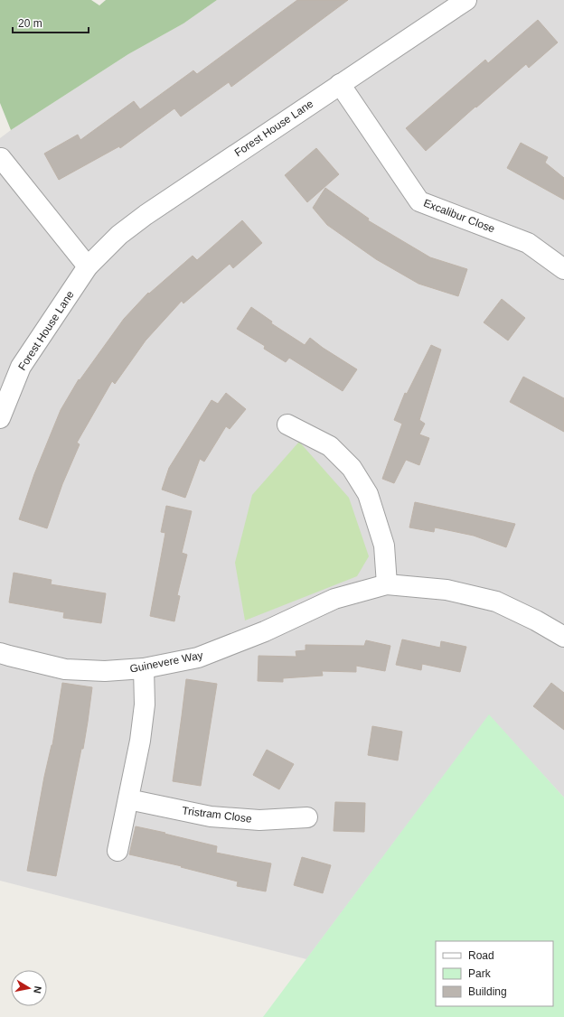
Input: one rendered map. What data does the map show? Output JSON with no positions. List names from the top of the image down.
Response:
{
  "streets": {
    "street": [
      "Forest House Lane",
      "Excalibur Close",
      "Guinevere Way",
      "Tristram Close"
    ]
  },
  "crossings": [
    ["Forest House Lane", "Excalibur Close"]
  ],
  "legend": ["Road", "Park", "Building"],
  "scale_bar": "20 m",
  "north": "right"
}
